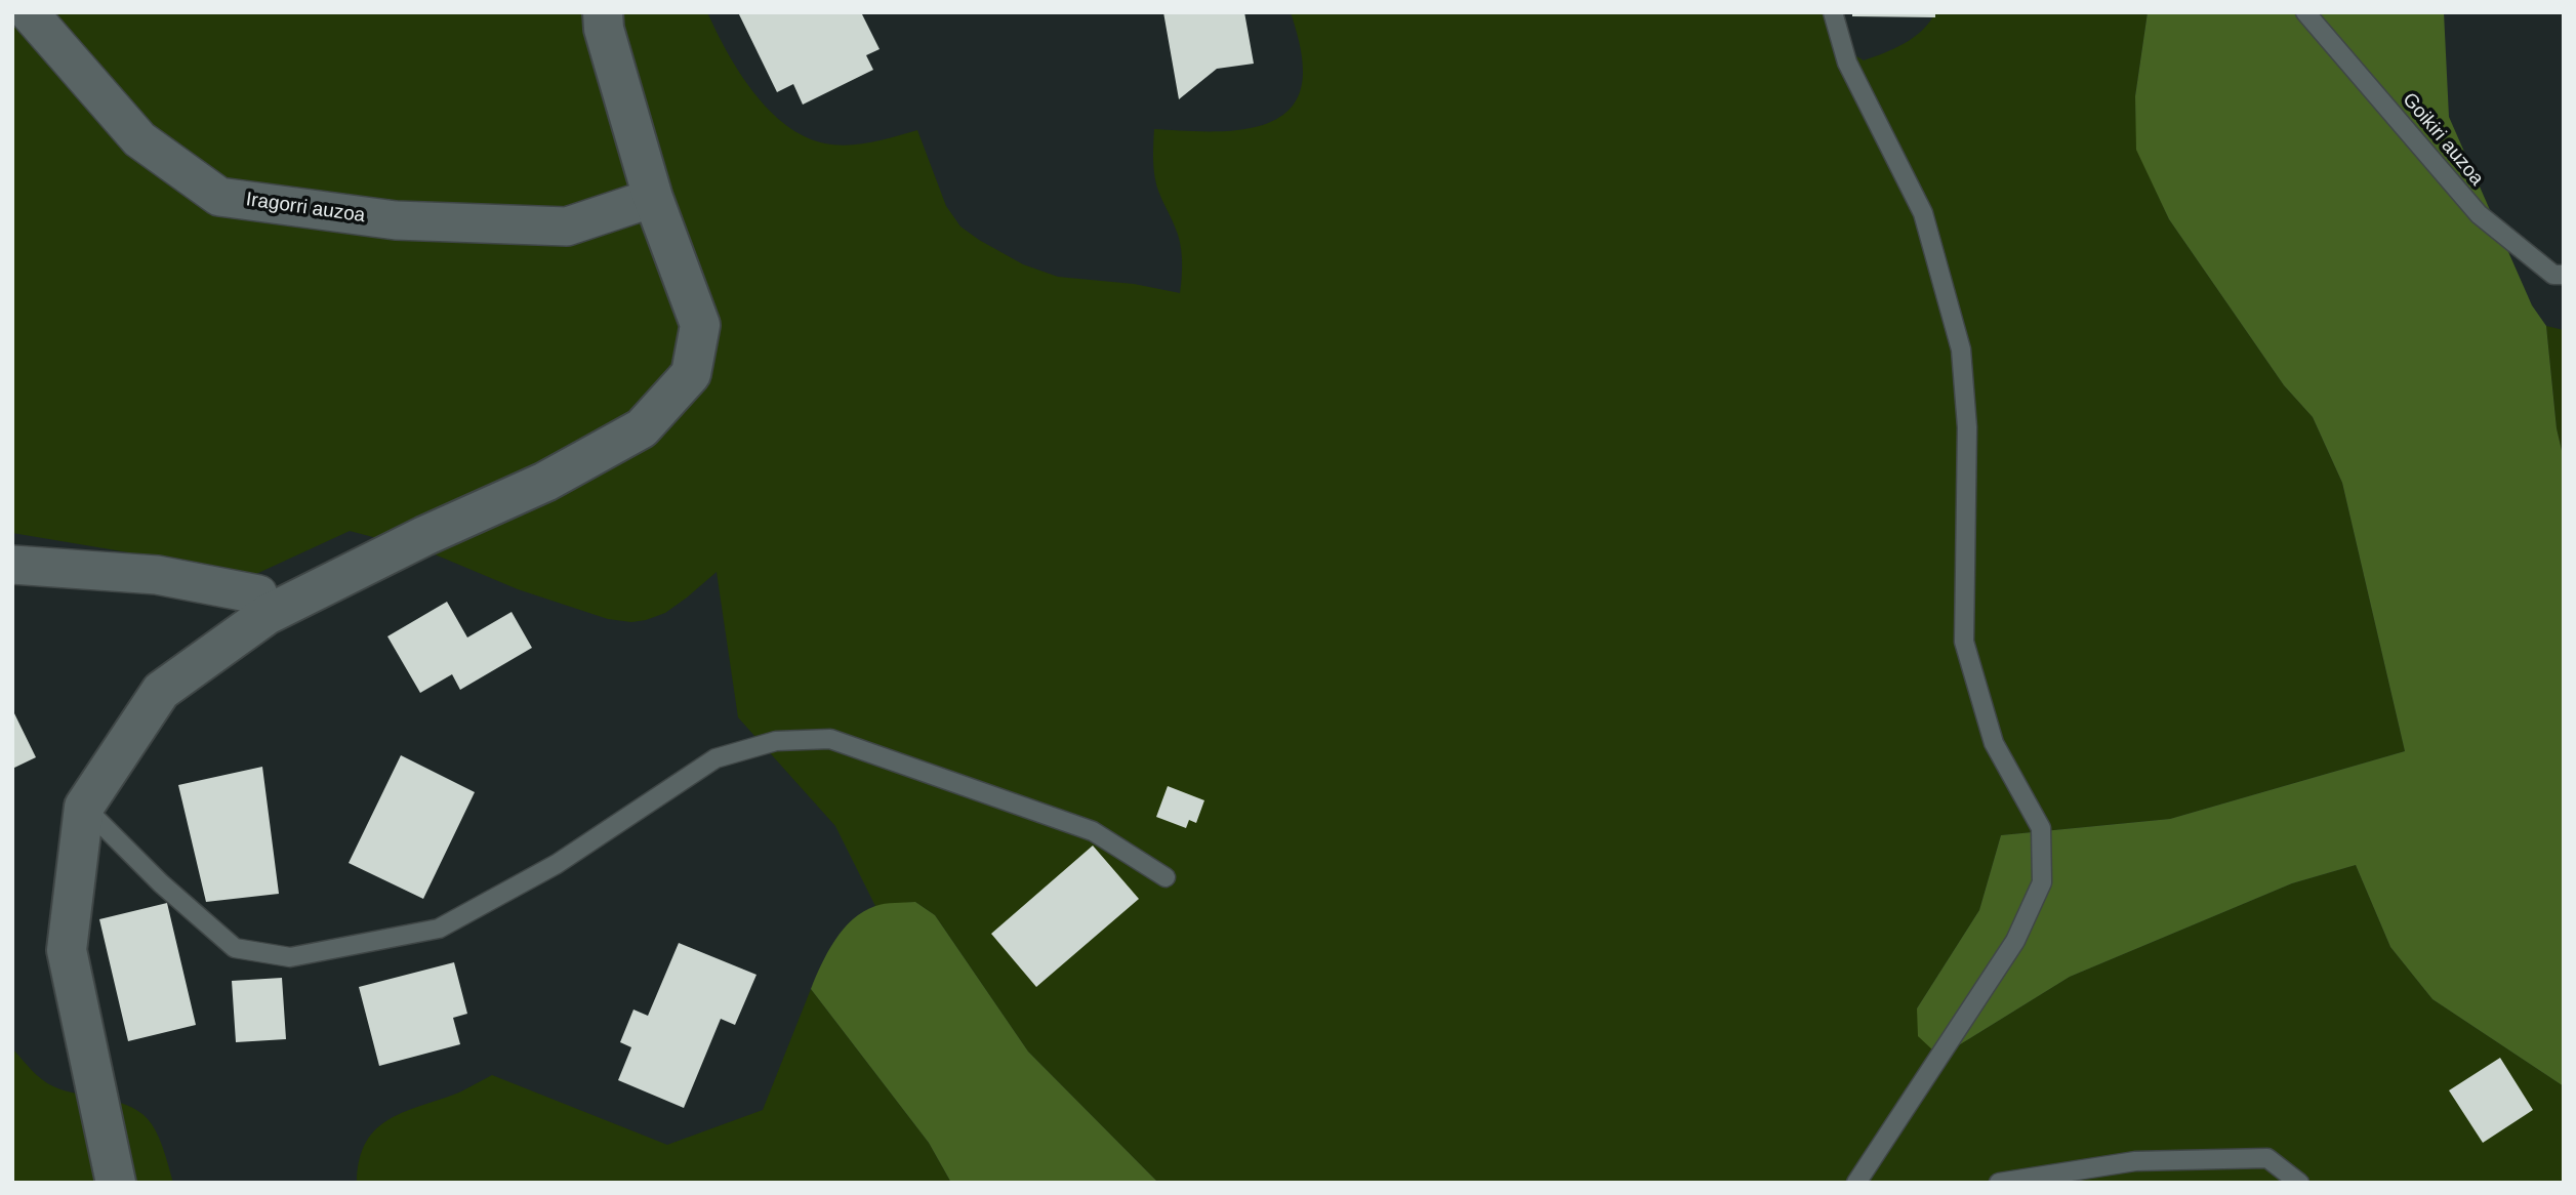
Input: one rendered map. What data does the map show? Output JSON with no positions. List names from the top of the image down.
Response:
{
  "streets": {
    "street": ["Iragorri auzoa"],
    "lane": ["Goikiri auzoa"]
  }
}
